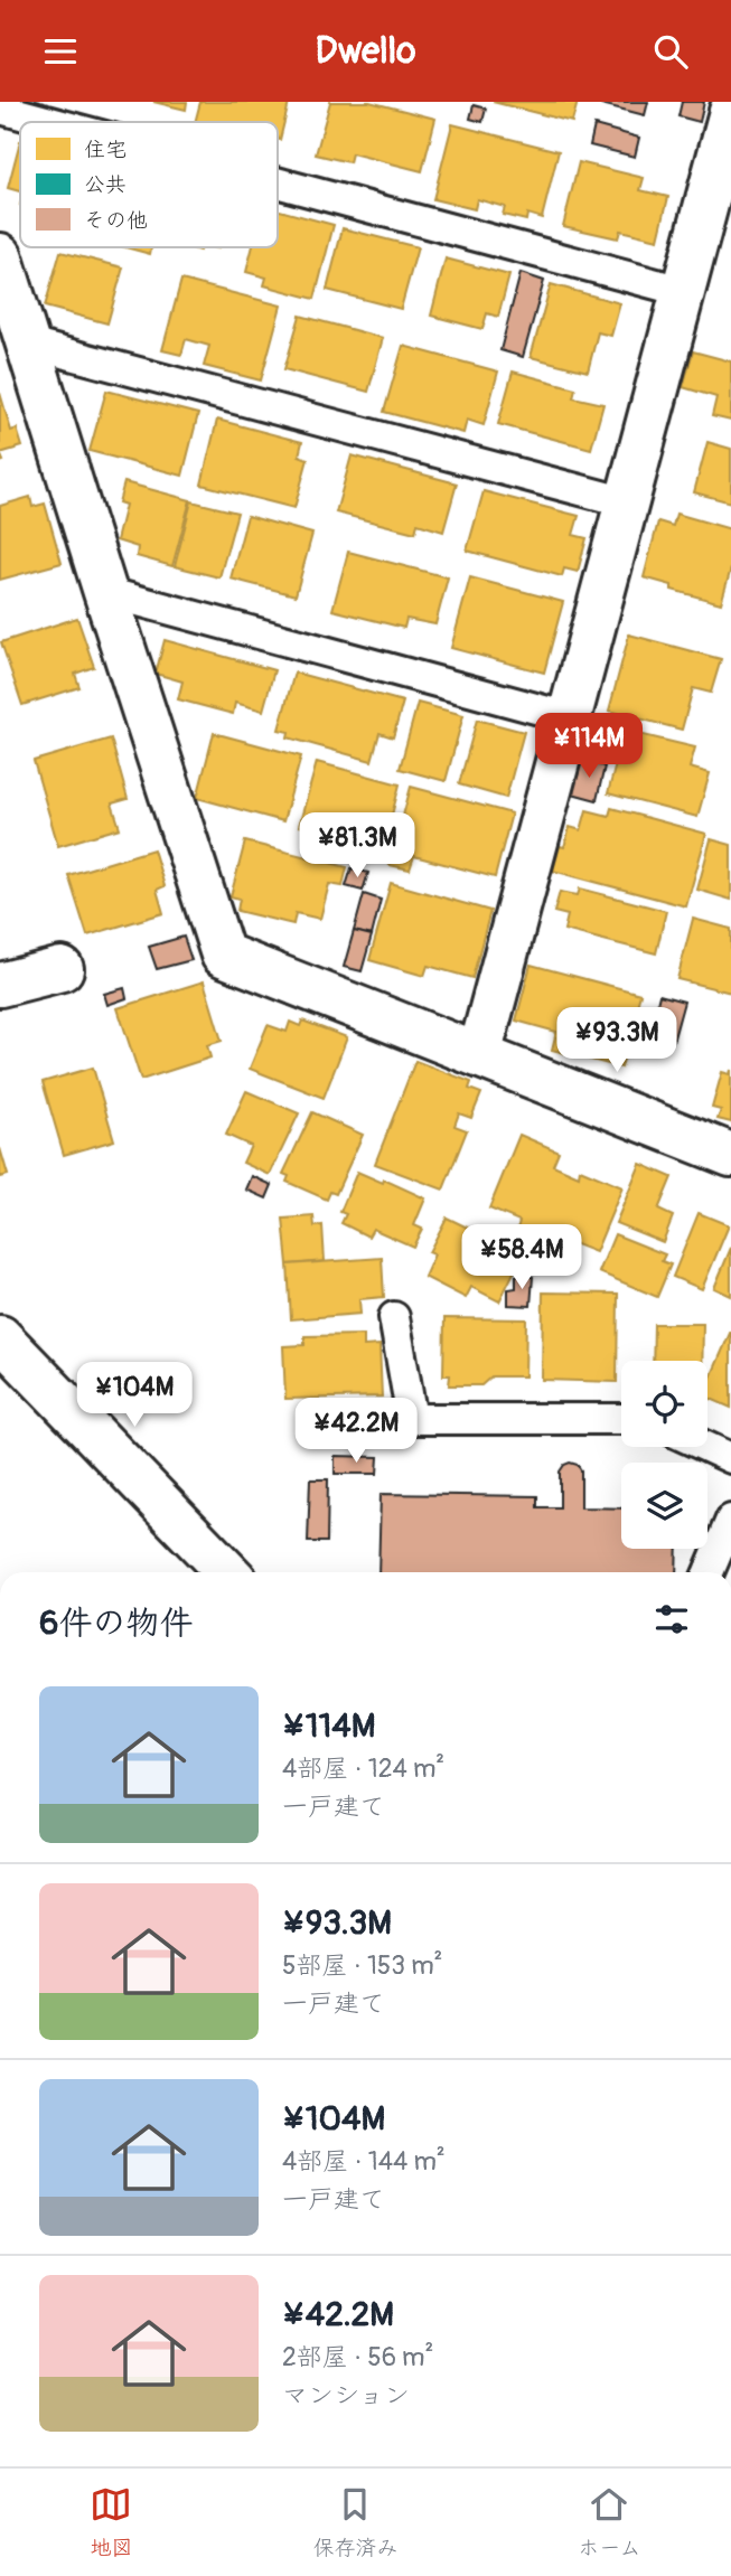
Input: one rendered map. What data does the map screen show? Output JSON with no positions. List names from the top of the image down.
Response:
{
  "legend": ["住宅", "公共", "その他"],
  "page": {
    "header": "Dwello",
    "price": [
      "¥114M",
      "¥81.3M",
      "¥93.3M",
      "¥58.4M",
      "¥104M",
      "¥42.2M"
    ],
    "heading": "6件の物件",
    "list": [
      {
        "name": "¥114M",
        "note": "4部屋 · 124 m² · 一戸建て"
      },
      {
        "name": "¥93.3M",
        "note": "5部屋 · 153 m² · 一戸建て"
      },
      {
        "name": "¥104M",
        "note": "4部屋 · 144 m² · 一戸建て"
      },
      {
        "name": "¥42.2M",
        "note": "2部屋 · 56 m² · マンション"
      }
    ],
    "tabs": ["地図", "保存済み", "ホーム"]
  }
}
